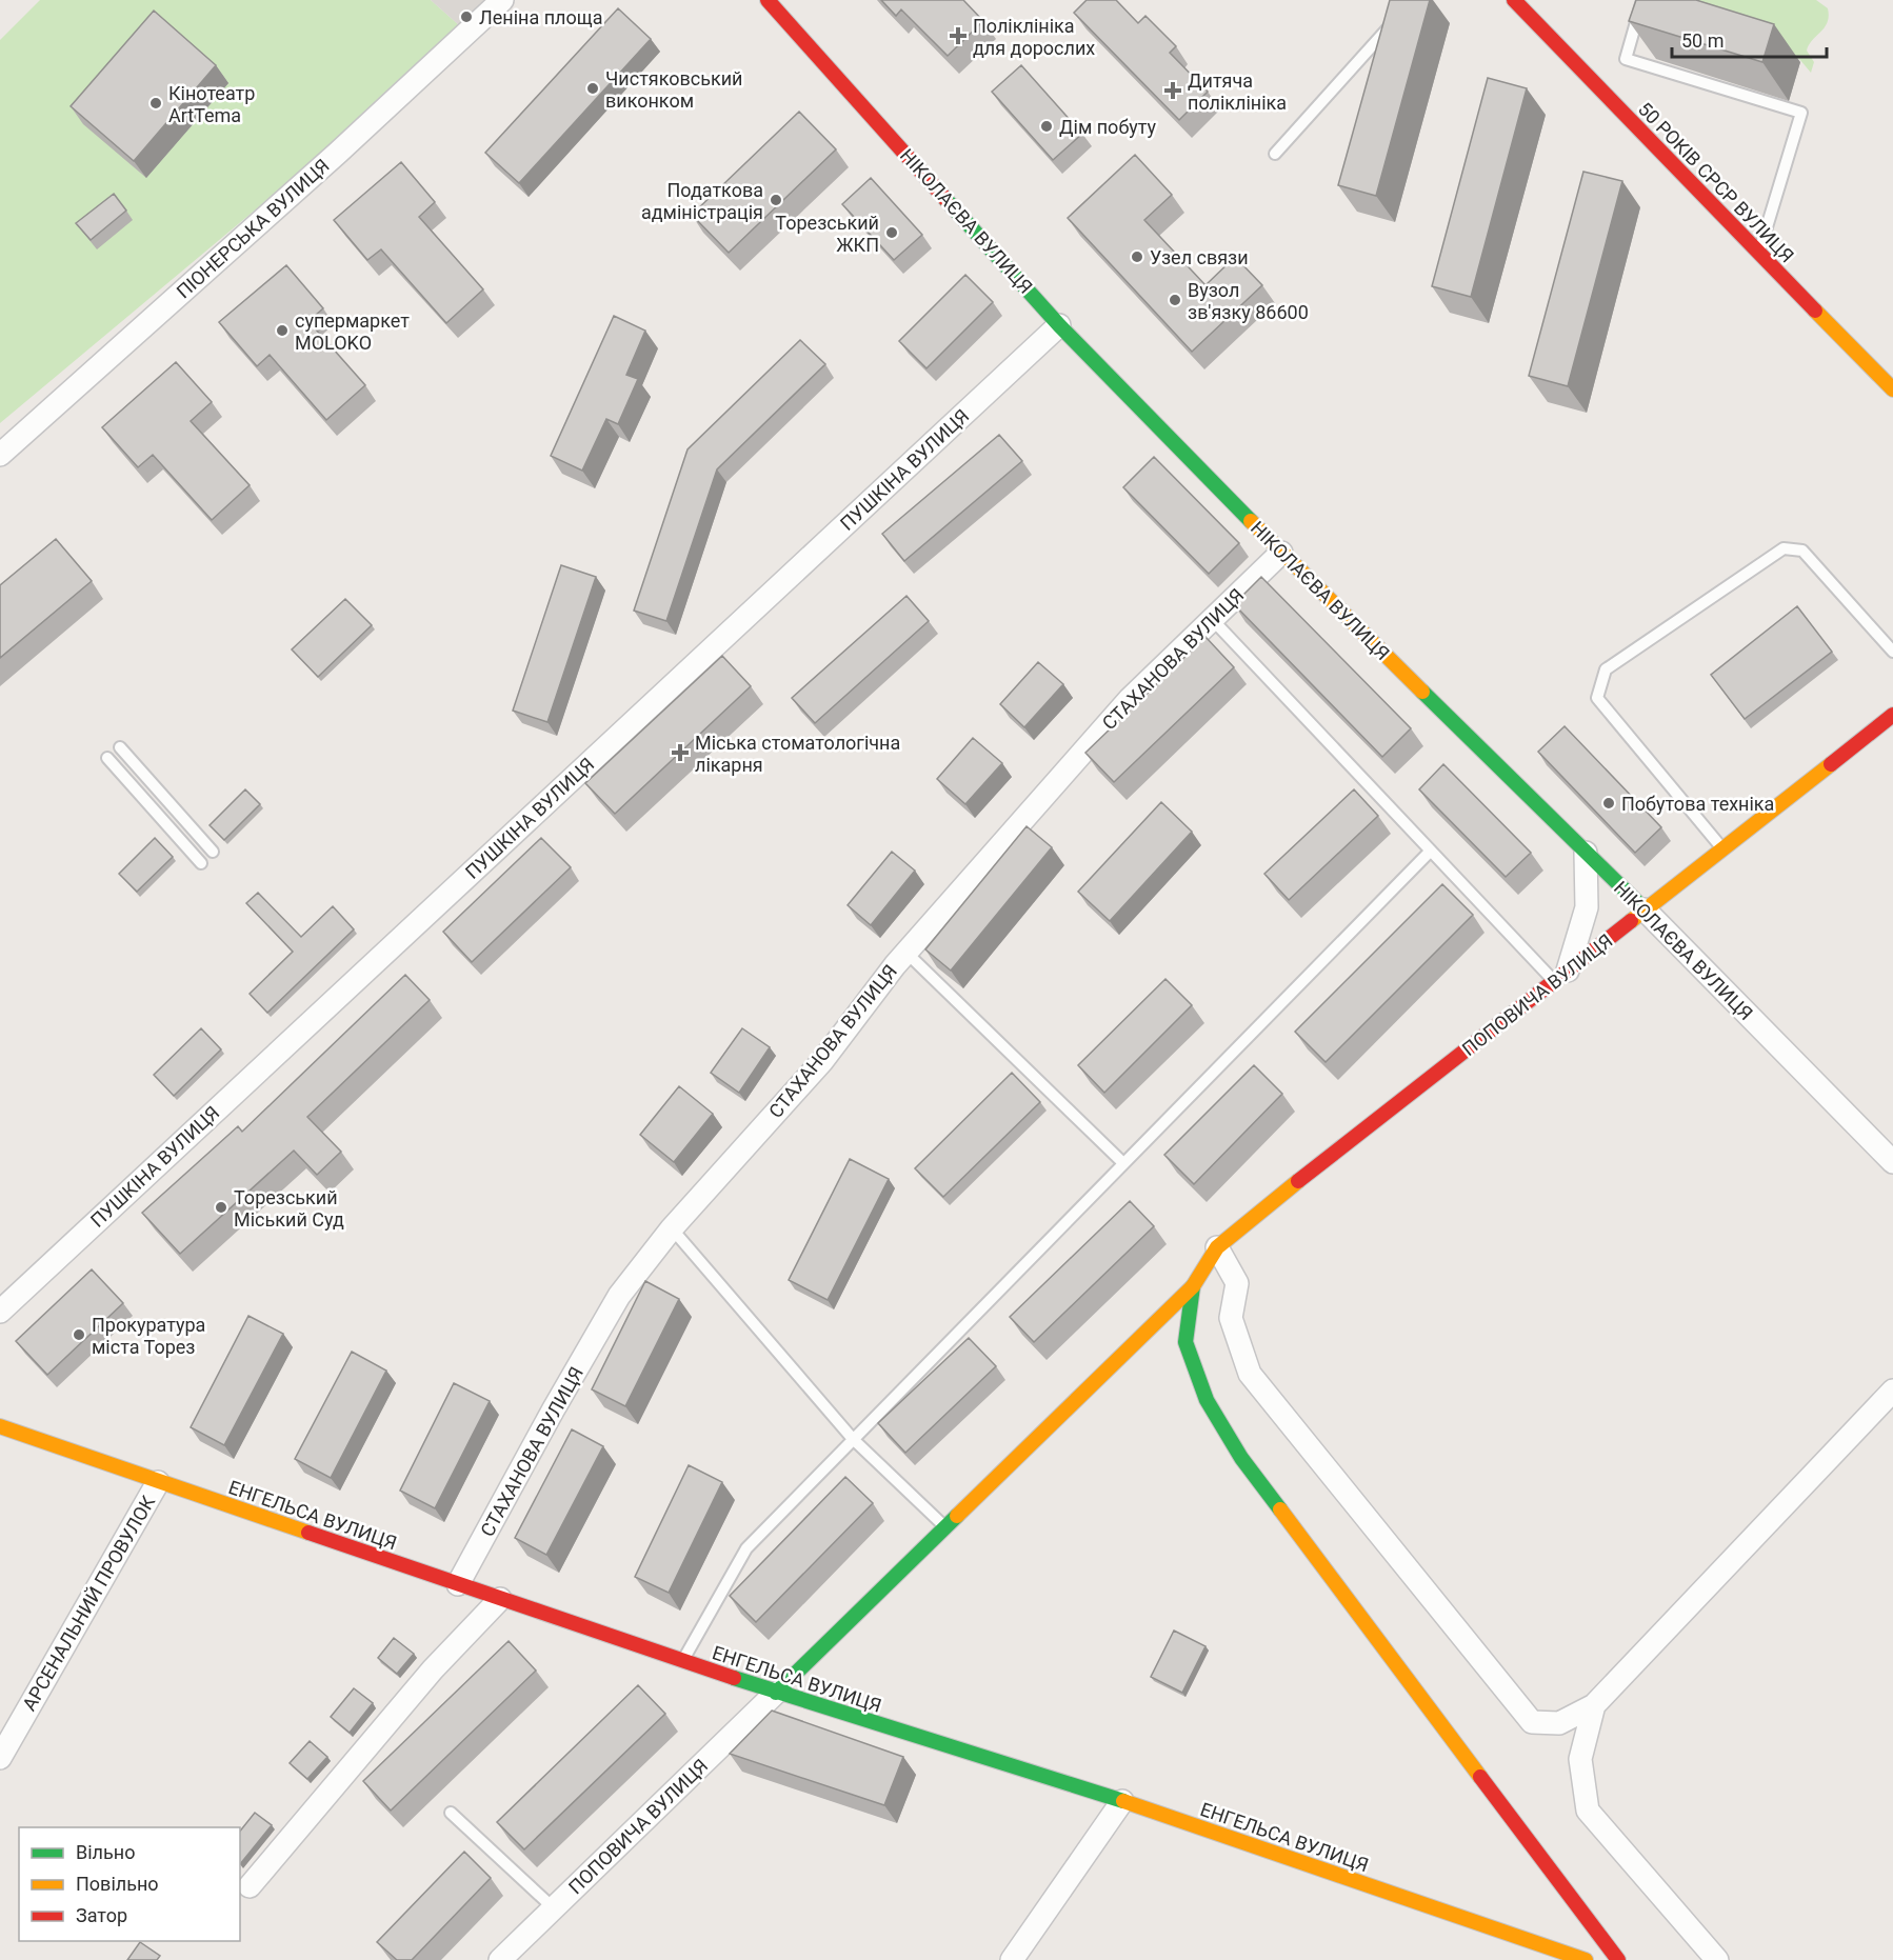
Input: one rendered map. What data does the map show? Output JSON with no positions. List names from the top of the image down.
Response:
{
  "streets": {
    "street": [
      "50 РОКІВ СРСР ВУЛИЦЯ",
      "НІКОЛАЄВА ВУЛИЦЯ",
      "ПІОНЕРСЬКА ВУЛИЦЯ",
      "ПУШКІНА ВУЛИЦЯ",
      "СТАХАНОВА ВУЛИЦЯ",
      "ПОПОВИЧА ВУЛИЦЯ",
      "ЕНГЕЛЬСА ВУЛИЦЯ",
      "АРСЕНАЛЬНИЙ ПРОВУЛОК"
    ]
  },
  "crossings": [
    ["НІКОЛАЄВА ВУЛИЦЯ", "ПУШКІНА ВУЛИЦЯ"],
    ["НІКОЛАЄВА ВУЛИЦЯ", "СТАХАНОВА ВУЛИЦЯ"],
    ["НІКОЛАЄВА ВУЛИЦЯ", "ПОПОВИЧА ВУЛИЦЯ"],
    ["СТАХАНОВА ВУЛИЦЯ", "ЕНГЕЛЬСА ВУЛИЦЯ"],
    ["ПОПОВИЧА ВУЛИЦЯ", "ЕНГЕЛЬСА ВУЛИЦЯ"],
    ["ЕНГЕЛЬСА ВУЛИЦЯ", "АРСЕНАЛЬНИЙ ПРОВУЛОК"]
  ],
  "places": {
    "other": [
      "Леніна площа",
      "Чистяковський виконком",
      "Кінотеатр ArtTema",
      "Дім побуту",
      "Податкова адміністрація",
      "Торезський ЖКП",
      "Узел связи",
      "Вузол зв'язку 86600",
      "супермаркет MOLOKO",
      "Побутова техніка",
      "Торезський Міський Суд",
      "Прокуратура міста Торез"
    ],
    "health": ["Поліклініка для дорослих", "Дитяча поліклініка", "Міська стоматологічна лікарня"]
  },
  "legend": ["Вільно", "Повільно", "Затор"],
  "scale_bar": "50 m"
}
